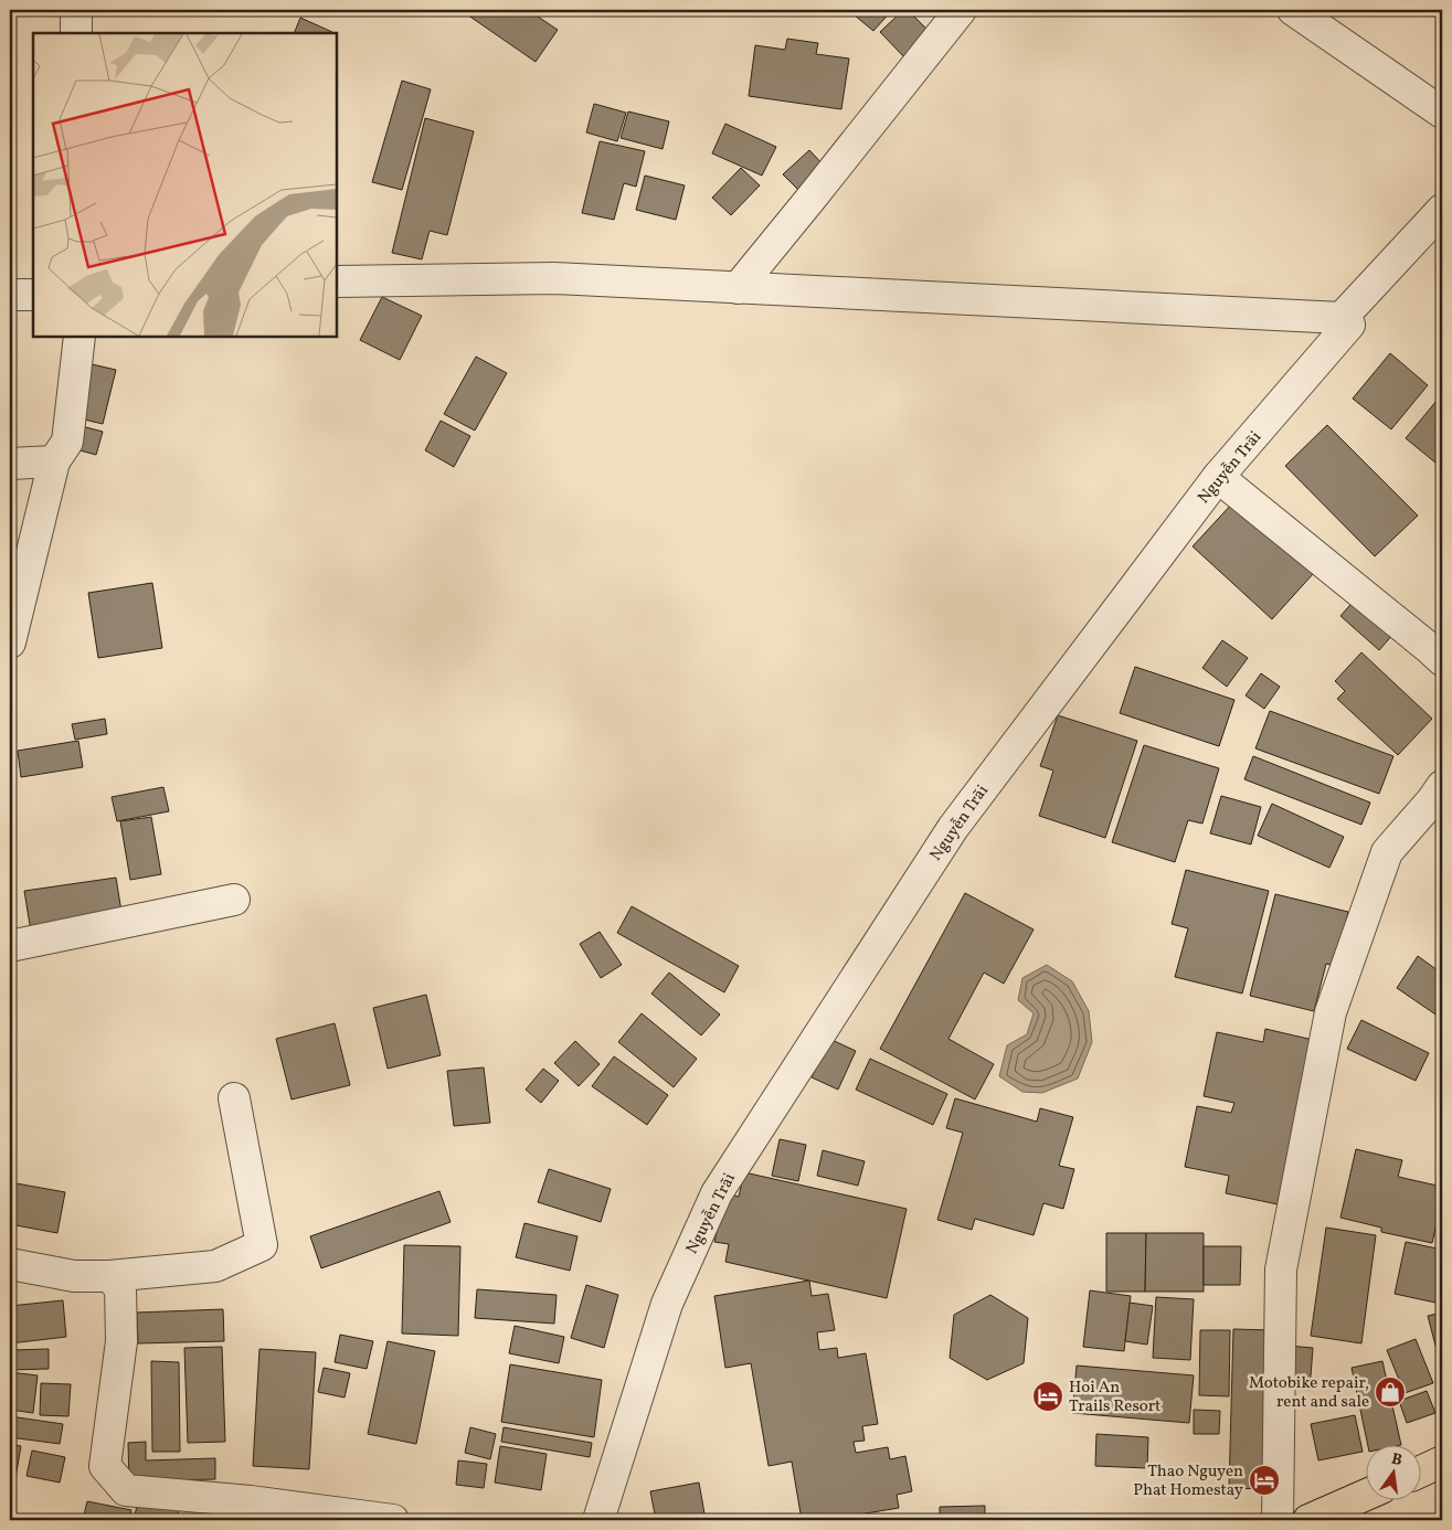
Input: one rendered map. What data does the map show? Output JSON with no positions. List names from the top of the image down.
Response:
{
  "streets": {
    "street": ["Nguyễn Trãi"]
  },
  "places": {
    "shop": ["Motobike repair, rent and sale"],
    "hotel": ["Hoi An Trails Resort", "Thao Nguyen Phat Homestay"]
  },
  "north": "top"
}
